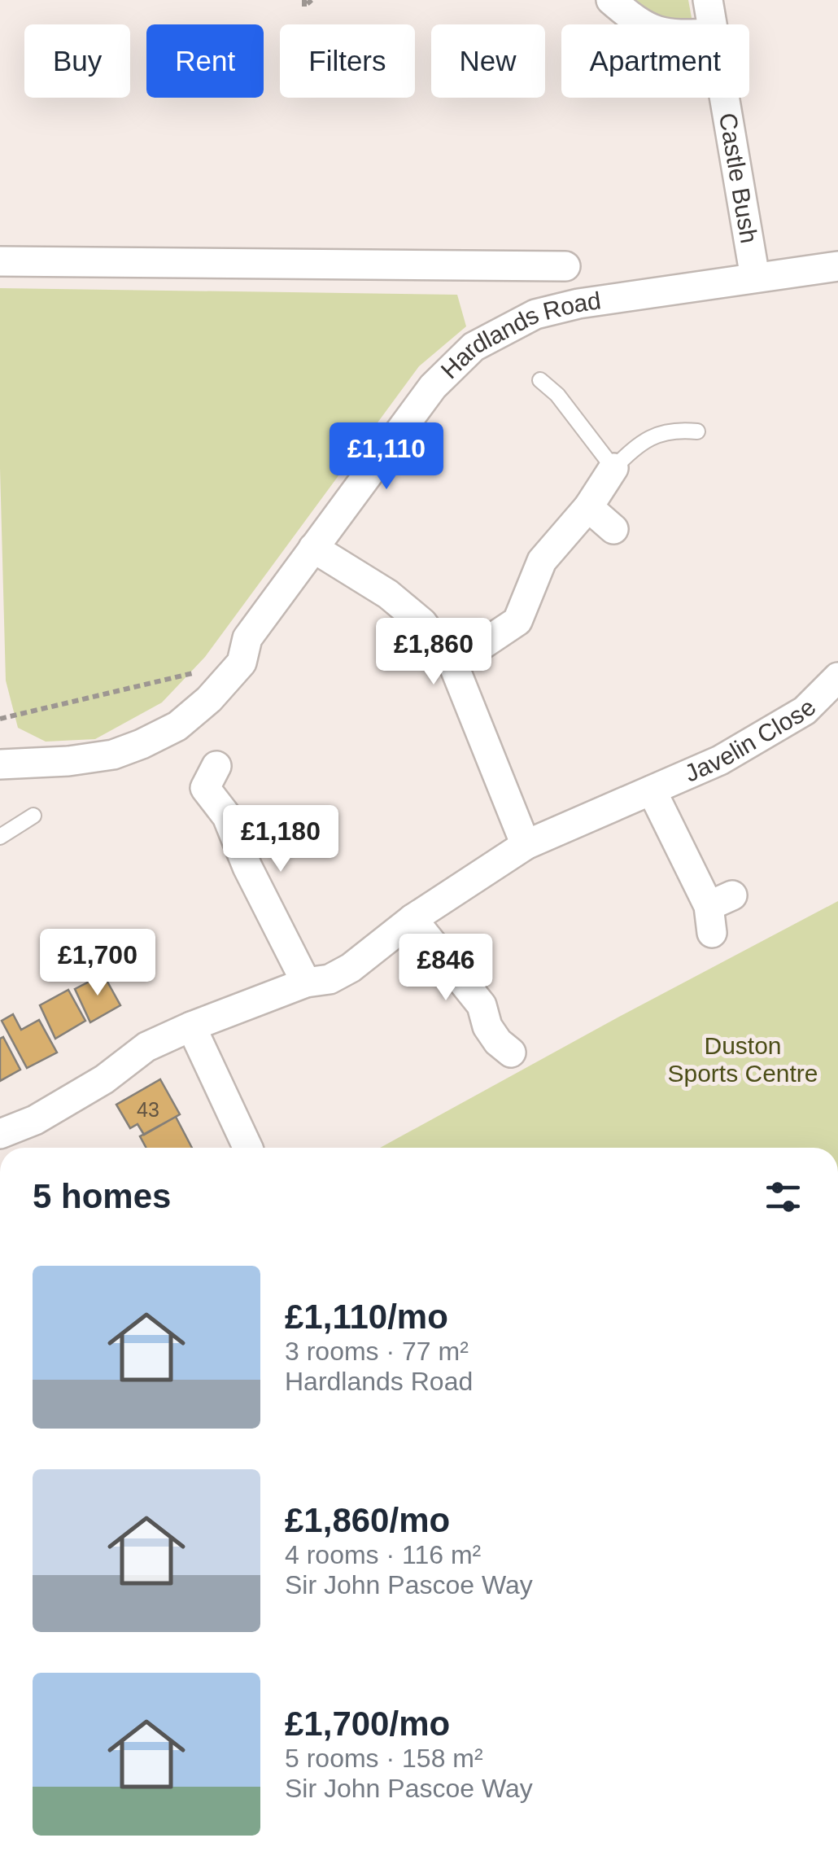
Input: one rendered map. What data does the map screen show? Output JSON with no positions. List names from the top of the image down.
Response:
{
  "streets": {
    "street": ["Castle Bush", "Hardlands Road", "Javelin Close"]
  },
  "crossings": [
    ["Castle Bush", "Hardlands Road"]
  ],
  "parks": ["Duston Sports Centre"],
  "house_numbers": ["43"],
  "page": {
    "chip": [
      "Buy",
      "Rent",
      "Filters",
      "New",
      "Apartment"
    ],
    "price": [
      "£1,110",
      "£1,860",
      "£1,180",
      "£1,700",
      "£846"
    ],
    "heading": "5 homes",
    "list": [
      {
        "name": "£1,110/mo",
        "note": "3 rooms · 77 m² · Hardlands Road"
      },
      {
        "name": "£1,860/mo",
        "note": "4 rooms · 116 m² · Sir John Pascoe Way"
      },
      {
        "name": "£1,700/mo",
        "note": "5 rooms · 158 m² · Sir John Pascoe Way"
      }
    ]
  }
}
